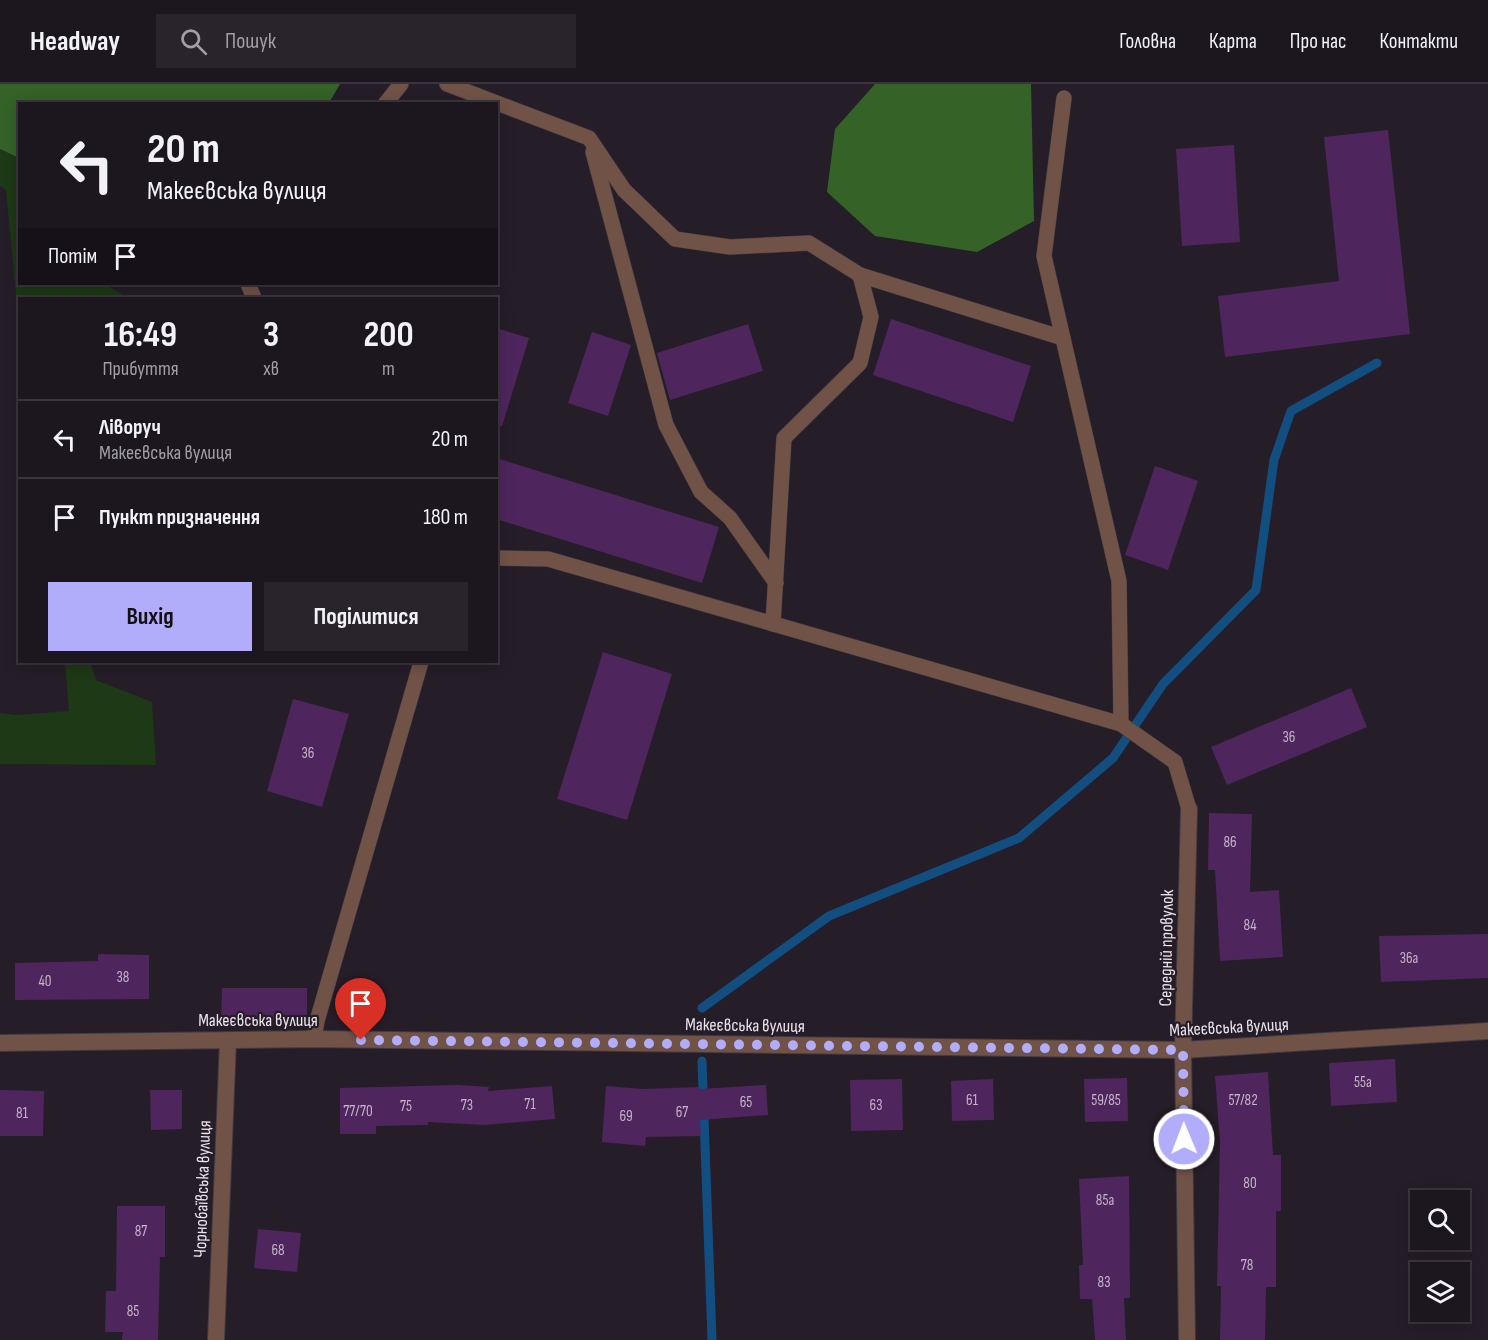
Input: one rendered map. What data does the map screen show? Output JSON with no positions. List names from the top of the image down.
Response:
{
  "streets": {
    "street": ["Середній провулок", "Макеєвська вулиця", "Чорнобаївська вулиця"]
  },
  "crossings": [
    ["Середній провулок", "Макеєвська вулиця"],
    ["Макеєвська вулиця", "Чорнобаївська вулиця"]
  ],
  "house_numbers": [
    "36",
    "36",
    "86",
    "84",
    "36а",
    "38",
    "40",
    "55а",
    "61",
    "59/85",
    "57/82",
    "65",
    "71",
    "73",
    "63",
    "75",
    "77/70",
    "67",
    "81",
    "69",
    "80",
    "85а",
    "87",
    "68",
    "78",
    "83",
    "85"
  ],
  "page": {
    "header": "Headway",
    "search": "Пошук",
    "nav": [
      "Головна",
      "Карта",
      "Про нас",
      "Контакти"
    ],
    "turn": ["20 m", "Макеєвська вулиця"],
    "then": "Потім",
    "eta": [
      "16:49",
      "Прибуття",
      "3",
      "хв",
      "200",
      "m"
    ],
    "list": [
      {
        "name": "Ліворуч",
        "note": "Макеєвська вулиця",
        "value": "20 m"
      },
      {
        "name": "Пункт призначення",
        "value": "180 m"
      }
    ],
    "buttons": ["Вихід", "Поділитися"]
  }
}
